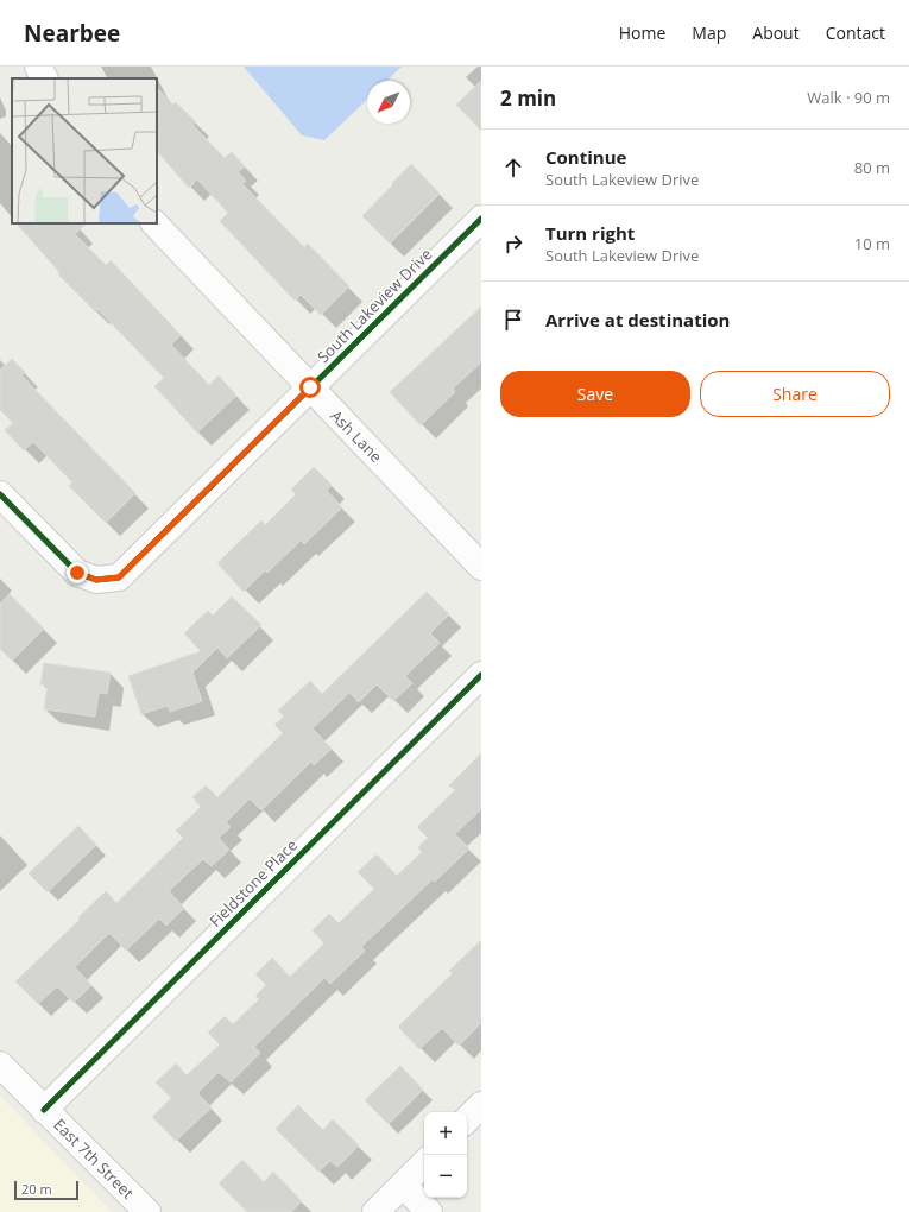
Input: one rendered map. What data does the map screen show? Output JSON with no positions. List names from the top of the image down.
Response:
{
  "streets": {
    "street": [
      "South Lakeview Drive",
      "Ash Lane",
      "Fieldstone Place",
      "East 7th Street"
    ]
  },
  "crossings": [
    ["South Lakeview Drive", "Ash Lane"],
    ["Fieldstone Place", "East 7th Street"]
  ],
  "scale_bar": "20 m",
  "north": "bottom left",
  "page": {
    "header": "Nearbee",
    "nav": [
      "Home",
      "Map",
      "About",
      "Contact"
    ],
    "heading": ["2 min", "Walk · 90 m"],
    "list": [
      ["Continue", "South Lakeview Drive", "80 m"],
      ["Turn right", "South Lakeview Drive", "10 m"],
      "Arrive at destination"
    ],
    "buttons": ["Save", "Share"],
    "map_buttons": ["+", "−"],
    "scale": "20 m"
  }
}
